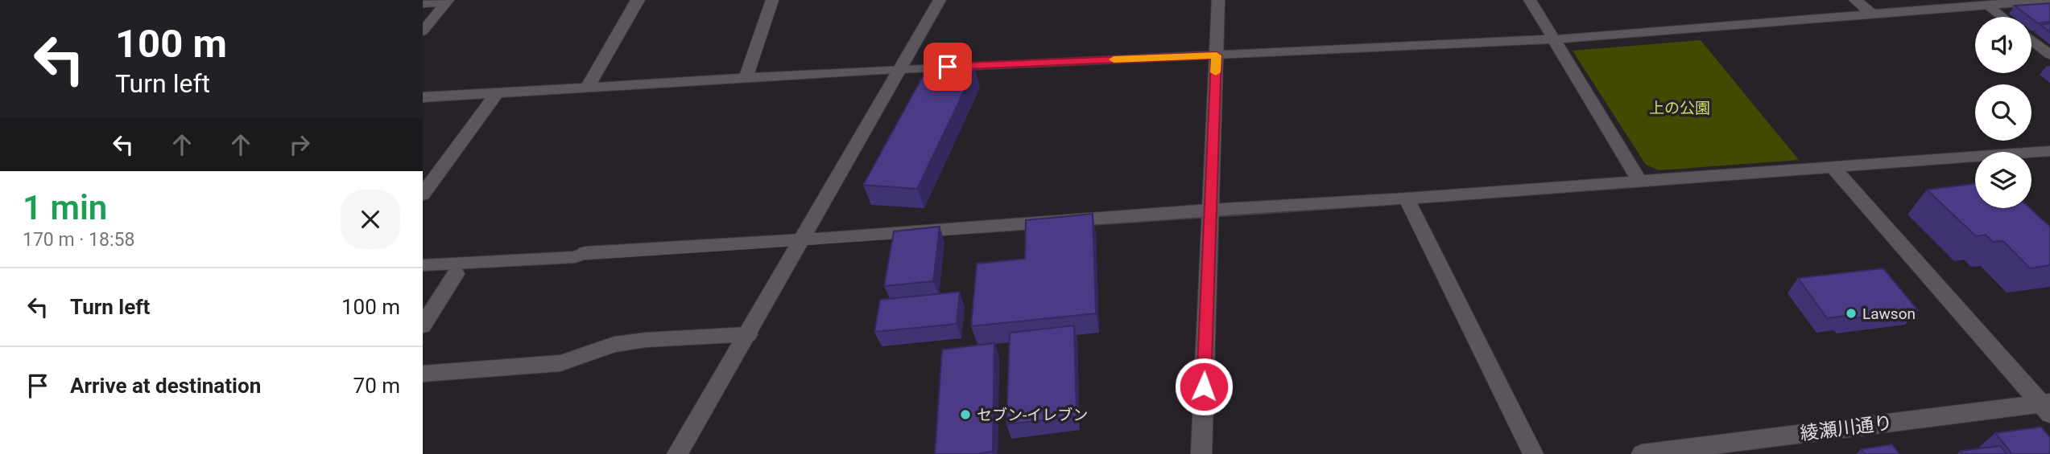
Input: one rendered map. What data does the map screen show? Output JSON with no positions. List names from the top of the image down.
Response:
{
  "streets": {
    "street": ["綾瀬川通り"]
  },
  "parks": ["上の公園"],
  "places": ["Lawson", "セブン-イレブン"],
  "page": {
    "turn": ["100 m", "Turn left"],
    "heading": ["1 min", "170 m · 18:58"],
    "list": [
      {
        "name": "Turn left",
        "value": "100 m"
      },
      {
        "name": "Arrive at destination",
        "value": "70 m"
      }
    ]
  }
}
